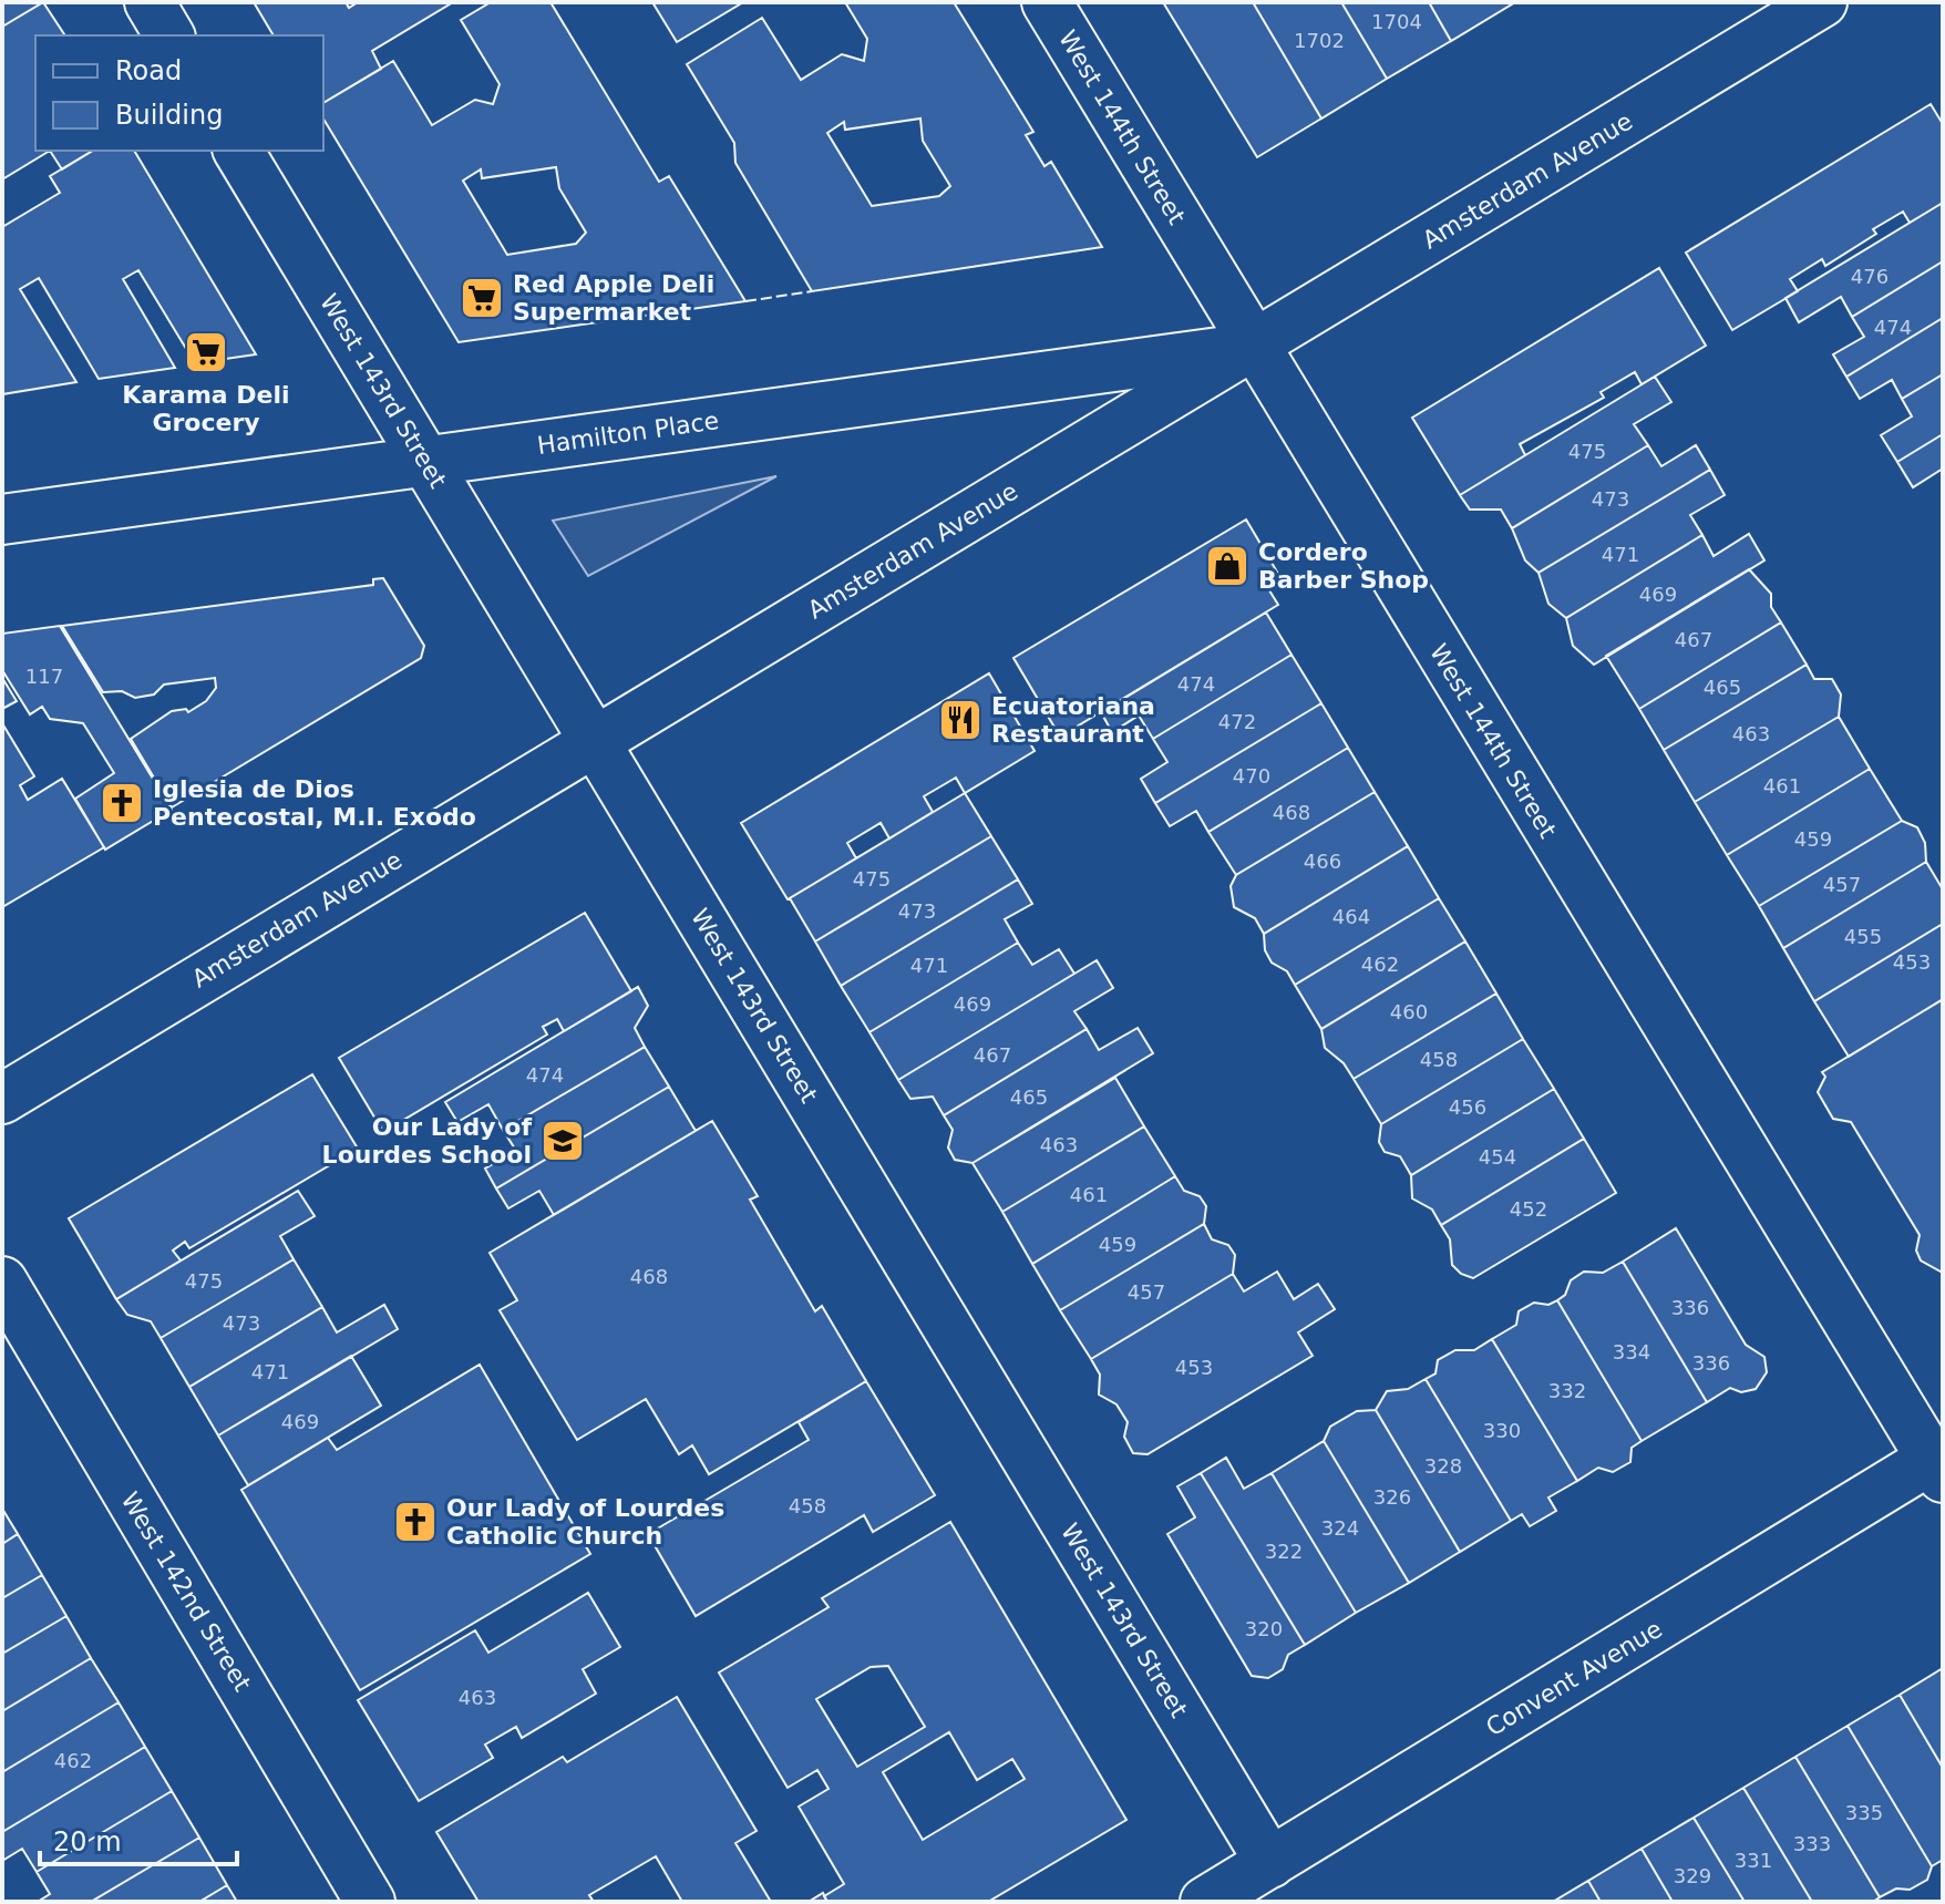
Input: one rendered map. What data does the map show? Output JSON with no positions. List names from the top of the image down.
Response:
{
  "streets": {
    "street": [
      "West 144th Street",
      "Amsterdam Avenue",
      "West 143rd Street",
      "Hamilton Place",
      "West 142nd Street",
      "Convent Avenue"
    ]
  },
  "crossings": [
    ["West 144th Street", "Amsterdam Avenue"],
    ["West 144th Street", "Hamilton Place"],
    ["West 144th Street", "Convent Avenue"],
    ["Amsterdam Avenue", "West 143rd Street"],
    ["Amsterdam Avenue", "Hamilton Place"],
    ["West 143rd Street", "Hamilton Place"],
    ["West 143rd Street", "Convent Avenue"]
  ],
  "places": {
    "supermarket": ["Red Apple Deli Supermarket", "Karama Deli Grocery"],
    "shop": ["Cordero Barber Shop"],
    "restaurant": ["Ecuatoriana Restaurant"],
    "church": ["Iglesia de Dios Pentecostal, M.I. Exodo", "Our Lady of Lourdes Catholic Church"],
    "school or university": ["Our Lady of Lourdes School"]
  },
  "house_numbers": [
    "1704",
    "1702",
    "476",
    "474",
    "475",
    "473",
    "471",
    "469",
    "467",
    "117",
    "474",
    "465",
    "472",
    "463",
    "470",
    "461",
    "468",
    "459",
    "466",
    "475",
    "457",
    "473",
    "464",
    "455",
    "453",
    "462",
    "471",
    "469",
    "460",
    "467",
    "458",
    "474",
    "465",
    "456",
    "463",
    "454",
    "461",
    "452",
    "459",
    "468",
    "475",
    "457",
    "336",
    "473",
    "334",
    "336",
    "453",
    "471",
    "332",
    "469",
    "330",
    "328",
    "326",
    "458",
    "324",
    "322",
    "320",
    "463",
    "462",
    "335",
    "333",
    "331",
    "329"
  ],
  "legend": ["Road", "Building"],
  "scale_bar": "20 m"
}
